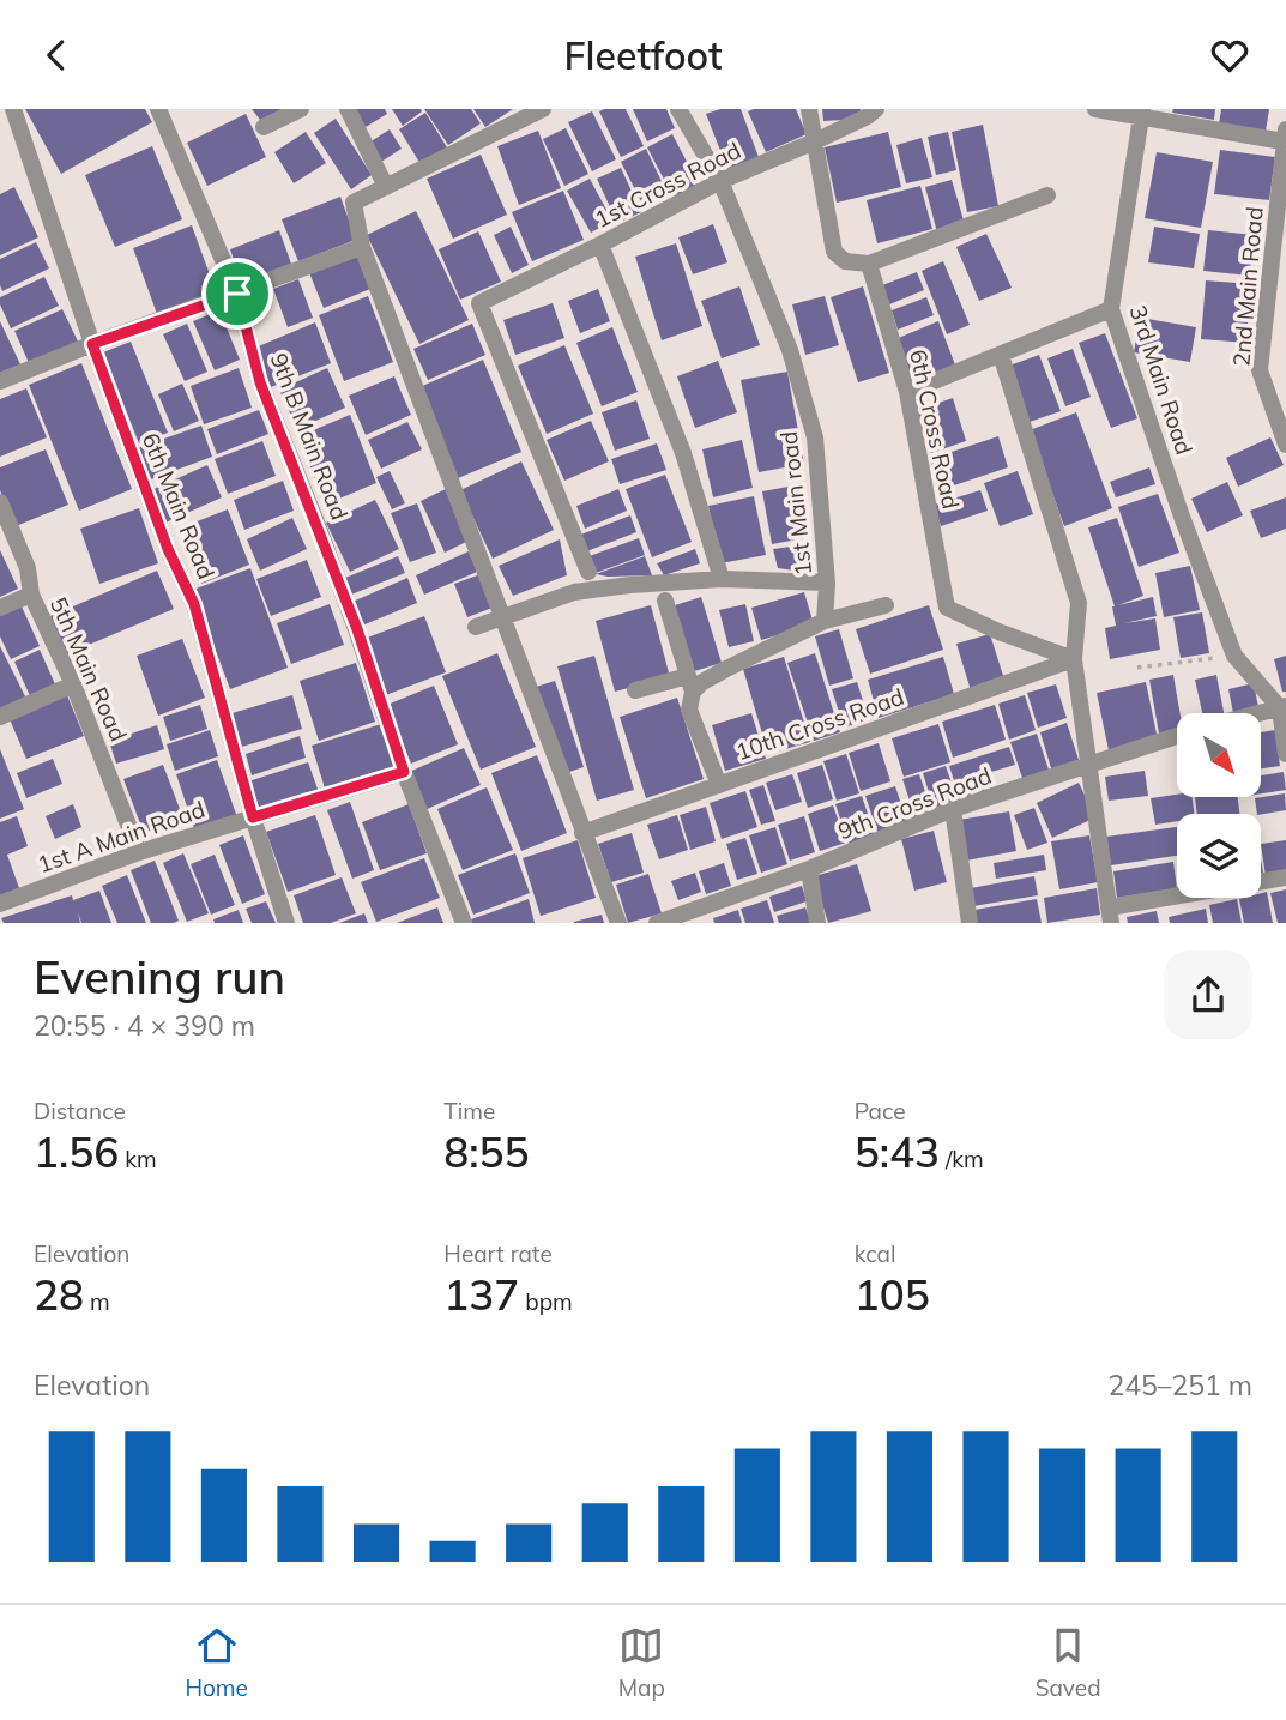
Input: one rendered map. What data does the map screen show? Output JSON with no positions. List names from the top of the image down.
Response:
{
  "streets": {
    "street": [
      "1st Cross Road",
      "2nd Main Road",
      "3rd Main Road",
      "6th Cross Road",
      "9th B Main Road",
      "1st Main road",
      "6th Main Road",
      "5th Main Road",
      "10th Cross Road",
      "9th Cross Road",
      "1st A Main Road"
    ]
  },
  "crossings": [
    ["1st Cross Road", "1st Main road"],
    ["6th Cross Road", "10th Cross Road"],
    ["9th B Main Road", "1st A Main Road"],
    ["6th Main Road", "1st A Main Road"],
    ["5th Main Road", "1st A Main Road"]
  ],
  "north": "bottom right",
  "page": {
    "header": "Fleetfoot",
    "heading": ["Evening run", "20:55 · 4 × 390 m"],
    "stats": [
      ["Distance", "1.56 km"],
      ["Time", "8:55"],
      ["Pace", "5:43 /km"],
      ["Elevation", "28 m"],
      ["Heart rate", "137 bpm"],
      ["kcal", "105"]
    ],
    "chart": ["Elevation", "245–251 m"],
    "tabs": ["Home", "Map", "Saved"]
  }
}
